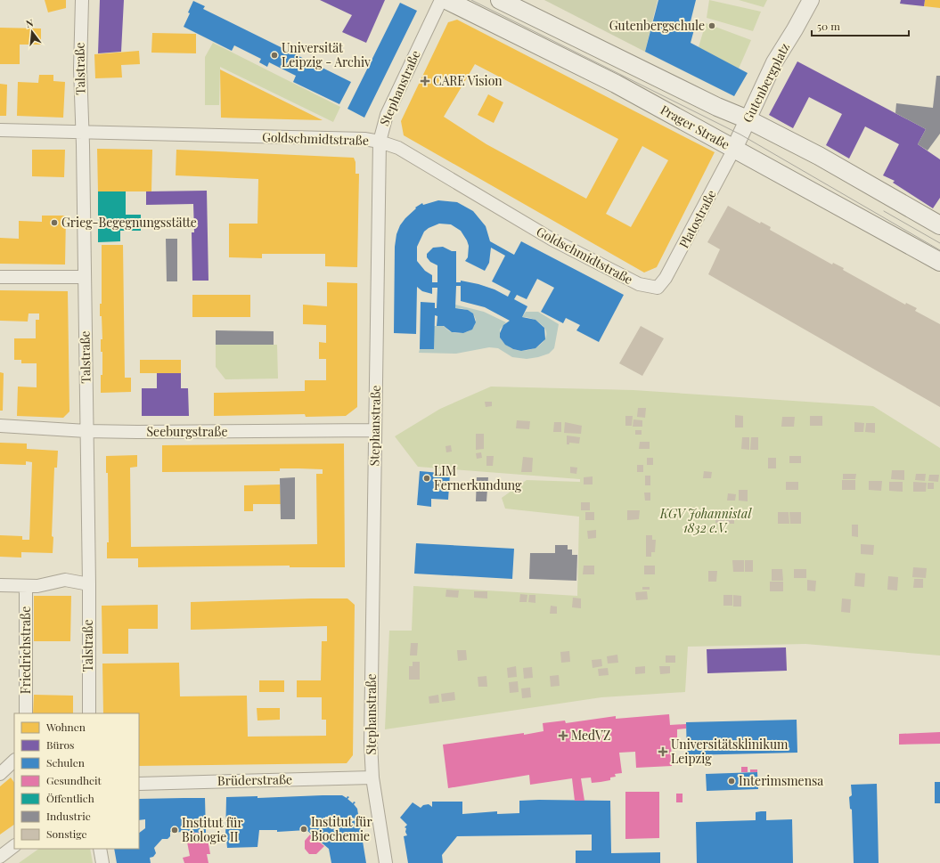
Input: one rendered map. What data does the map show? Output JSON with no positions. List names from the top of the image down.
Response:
{
  "streets": {
    "main road": ["Prager Straße"],
    "street": [
      "Talstraße",
      "Gutenbergplatz",
      "Stephanstraße",
      "Goldschmidtstraße",
      "Platostraße",
      "Seeburgstraße",
      "Friedrichstraße",
      "Brüderstraße"
    ]
  },
  "crossings": [
    ["Talstraße", "Goldschmidtstraße"],
    ["Talstraße", "Seeburgstraße"],
    ["Gutenbergplatz", "Prager Straße"],
    ["Gutenbergplatz", "Platostraße"],
    ["Stephanstraße", "Goldschmidtstraße"],
    ["Stephanstraße", "Seeburgstraße"],
    ["Stephanstraße", "Brüderstraße"],
    ["Prager Straße", "Platostraße"],
    ["Goldschmidtstraße", "Platostraße"]
  ],
  "parks": ["KGV Johannistal 1832 e.V."],
  "places": {
    "other": [
      "Gutenbergschule",
      "Universität Leipzig - Archiv",
      "Grieg-Begegnungsstätte",
      "LIM Fernerkundung",
      "Interimsmensa",
      "Institut für Biochemie",
      "Institut für Biologie II"
    ],
    "health": ["CARE Vision", "MedVZ", "Universitätsklinikum Leipzig"]
  },
  "legend": [
    "Wohnen",
    "Büros",
    "Schulen",
    "Gesundheit",
    "Öffentlich",
    "Industrie",
    "Sonstige"
  ],
  "scale_bar": "50 m",
  "north": "top"
}
